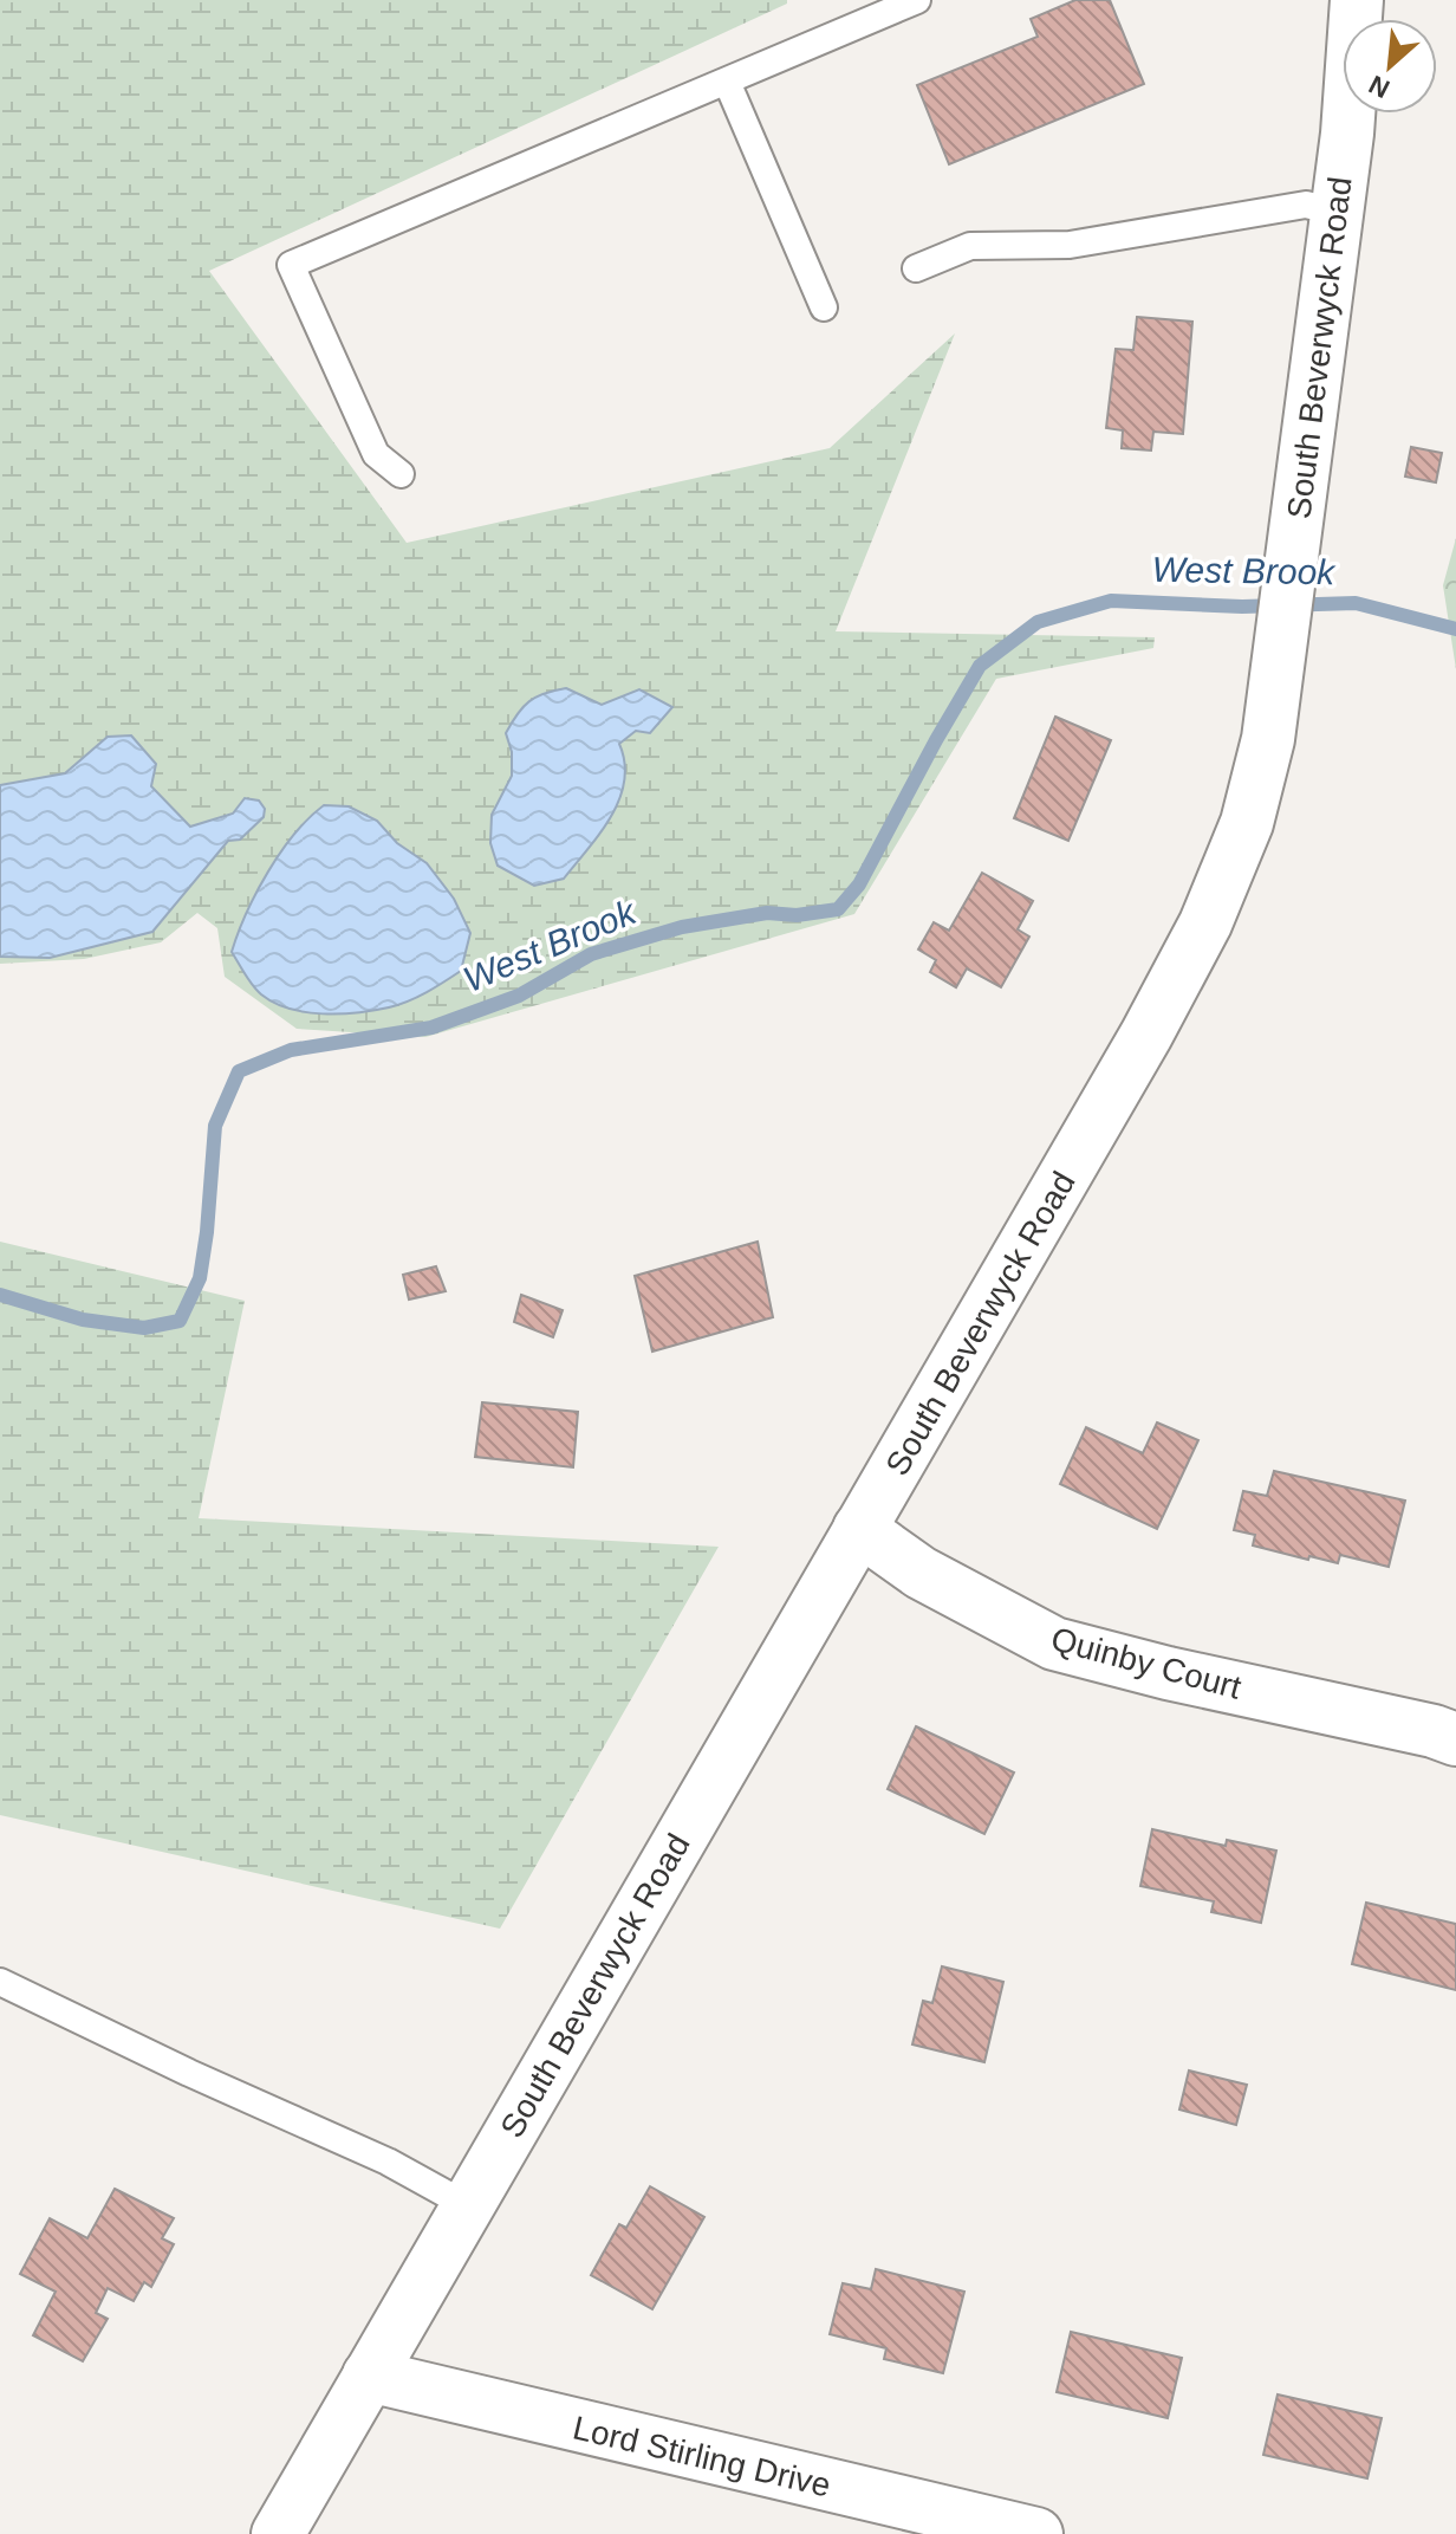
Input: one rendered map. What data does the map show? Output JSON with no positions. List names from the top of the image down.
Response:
{
  "streets": {
    "main road": ["South Beverwyck Road", "Quinby Court", "Lord Stirling Drive"]
  },
  "crossings": [
    ["South Beverwyck Road", "Quinby Court"],
    ["South Beverwyck Road", "Lord Stirling Drive"]
  ],
  "water": ["West Brook"],
  "north": "bottom left"
}
